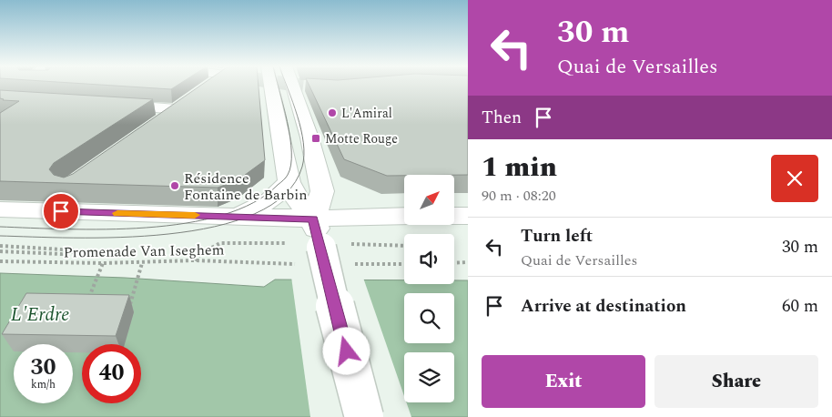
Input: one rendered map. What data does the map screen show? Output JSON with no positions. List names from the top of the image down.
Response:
{
  "streets": {
    "path": ["Promenade Van Iseghem"]
  },
  "water": ["L'Erdre"],
  "places": {
    "other": ["L'Amiral", "Résidence Fontaine de Barbin"],
    "transit": ["Motte Rouge"]
  },
  "north": "top right",
  "page": {
    "turn": ["30 m", "Quai de Versailles"],
    "then": "Then",
    "heading": ["1 min", "90 m · 08:20"],
    "list": [
      {
        "name": "Turn left",
        "note": "Quai de Versailles",
        "value": "30 m"
      },
      {
        "name": "Arrive at destination",
        "value": "60 m"
      }
    ],
    "speed": "30 km/h",
    "limit": "40",
    "buttons": ["Exit", "Share"]
  }
}
